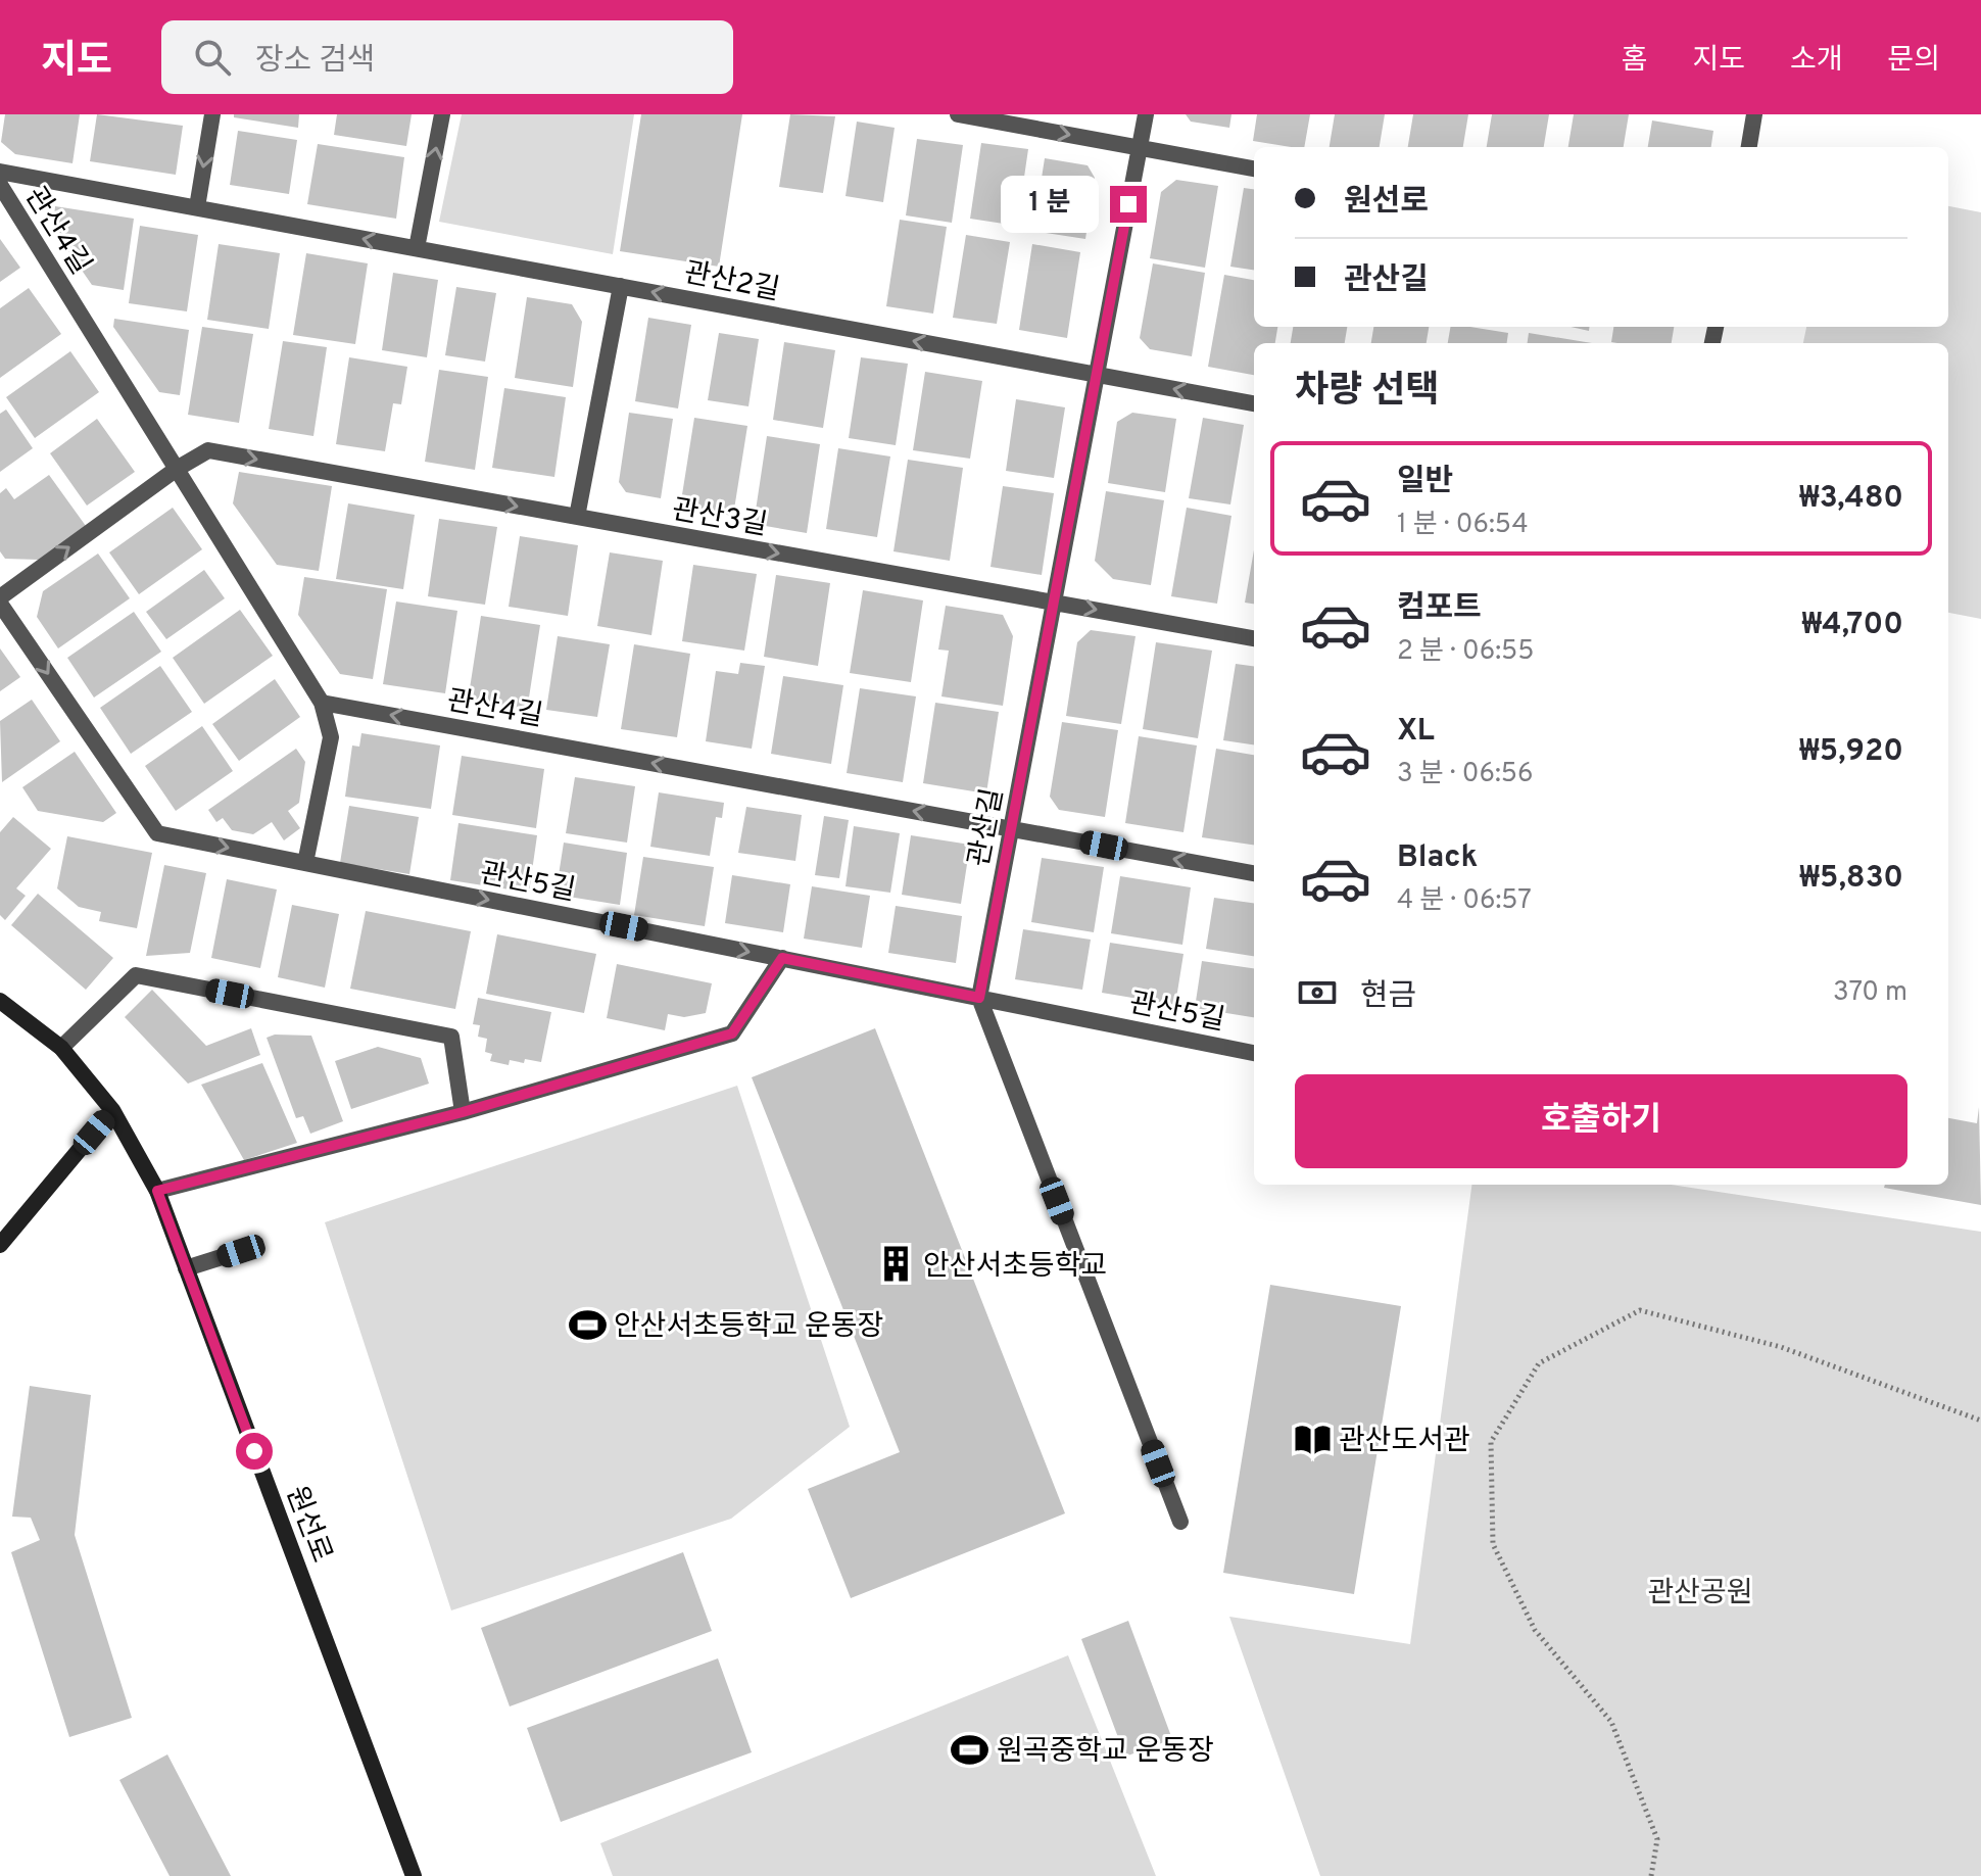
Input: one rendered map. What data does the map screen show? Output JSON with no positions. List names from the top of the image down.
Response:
{
  "streets": {
    "street": [
      "관산4길",
      "관산2길",
      "관산3길",
      "관산길",
      "관산5길",
      "원선로"
    ]
  },
  "crossings": [
    ["관산4길", "관산3길"],
    ["관산4길", "관산길"],
    ["관산2길", "관산길"],
    ["관산3길", "관산길"],
    ["관산3길", "관산5길"],
    ["관산길", "관산5길"]
  ],
  "one_way": [
    "관산4길",
    "관산2길",
    "관산3길",
    "관산5길"
  ],
  "parks": ["관산공원"],
  "places": {
    "building": ["안산서초등학교"],
    "sports": ["안산서초등학교 운동장", "원곡중학교 운동장"],
    "library": ["관산도서관"]
  },
  "page": {
    "header": "지도",
    "search": "장소 검색",
    "nav": [
      "홈",
      "지도",
      "소개",
      "문의"
    ],
    "banner": ["원선로", "관산길"],
    "bubble": "1 분",
    "heading": "차량 선택",
    "list": [
      {
        "name": "일반",
        "note": "1 분 · 06:54",
        "value": "₩3,480"
      },
      {
        "name": "컴포트",
        "note": "2 분 · 06:55",
        "value": "₩4,700"
      },
      {
        "name": "XL",
        "note": "3 분 · 06:56",
        "value": "₩5,920"
      },
      {
        "name": "Black",
        "note": "4 분 · 06:57",
        "value": "₩5,830"
      }
    ],
    "pay": ["현금", "370 m"],
    "buttons": "호출하기"
  }
}
